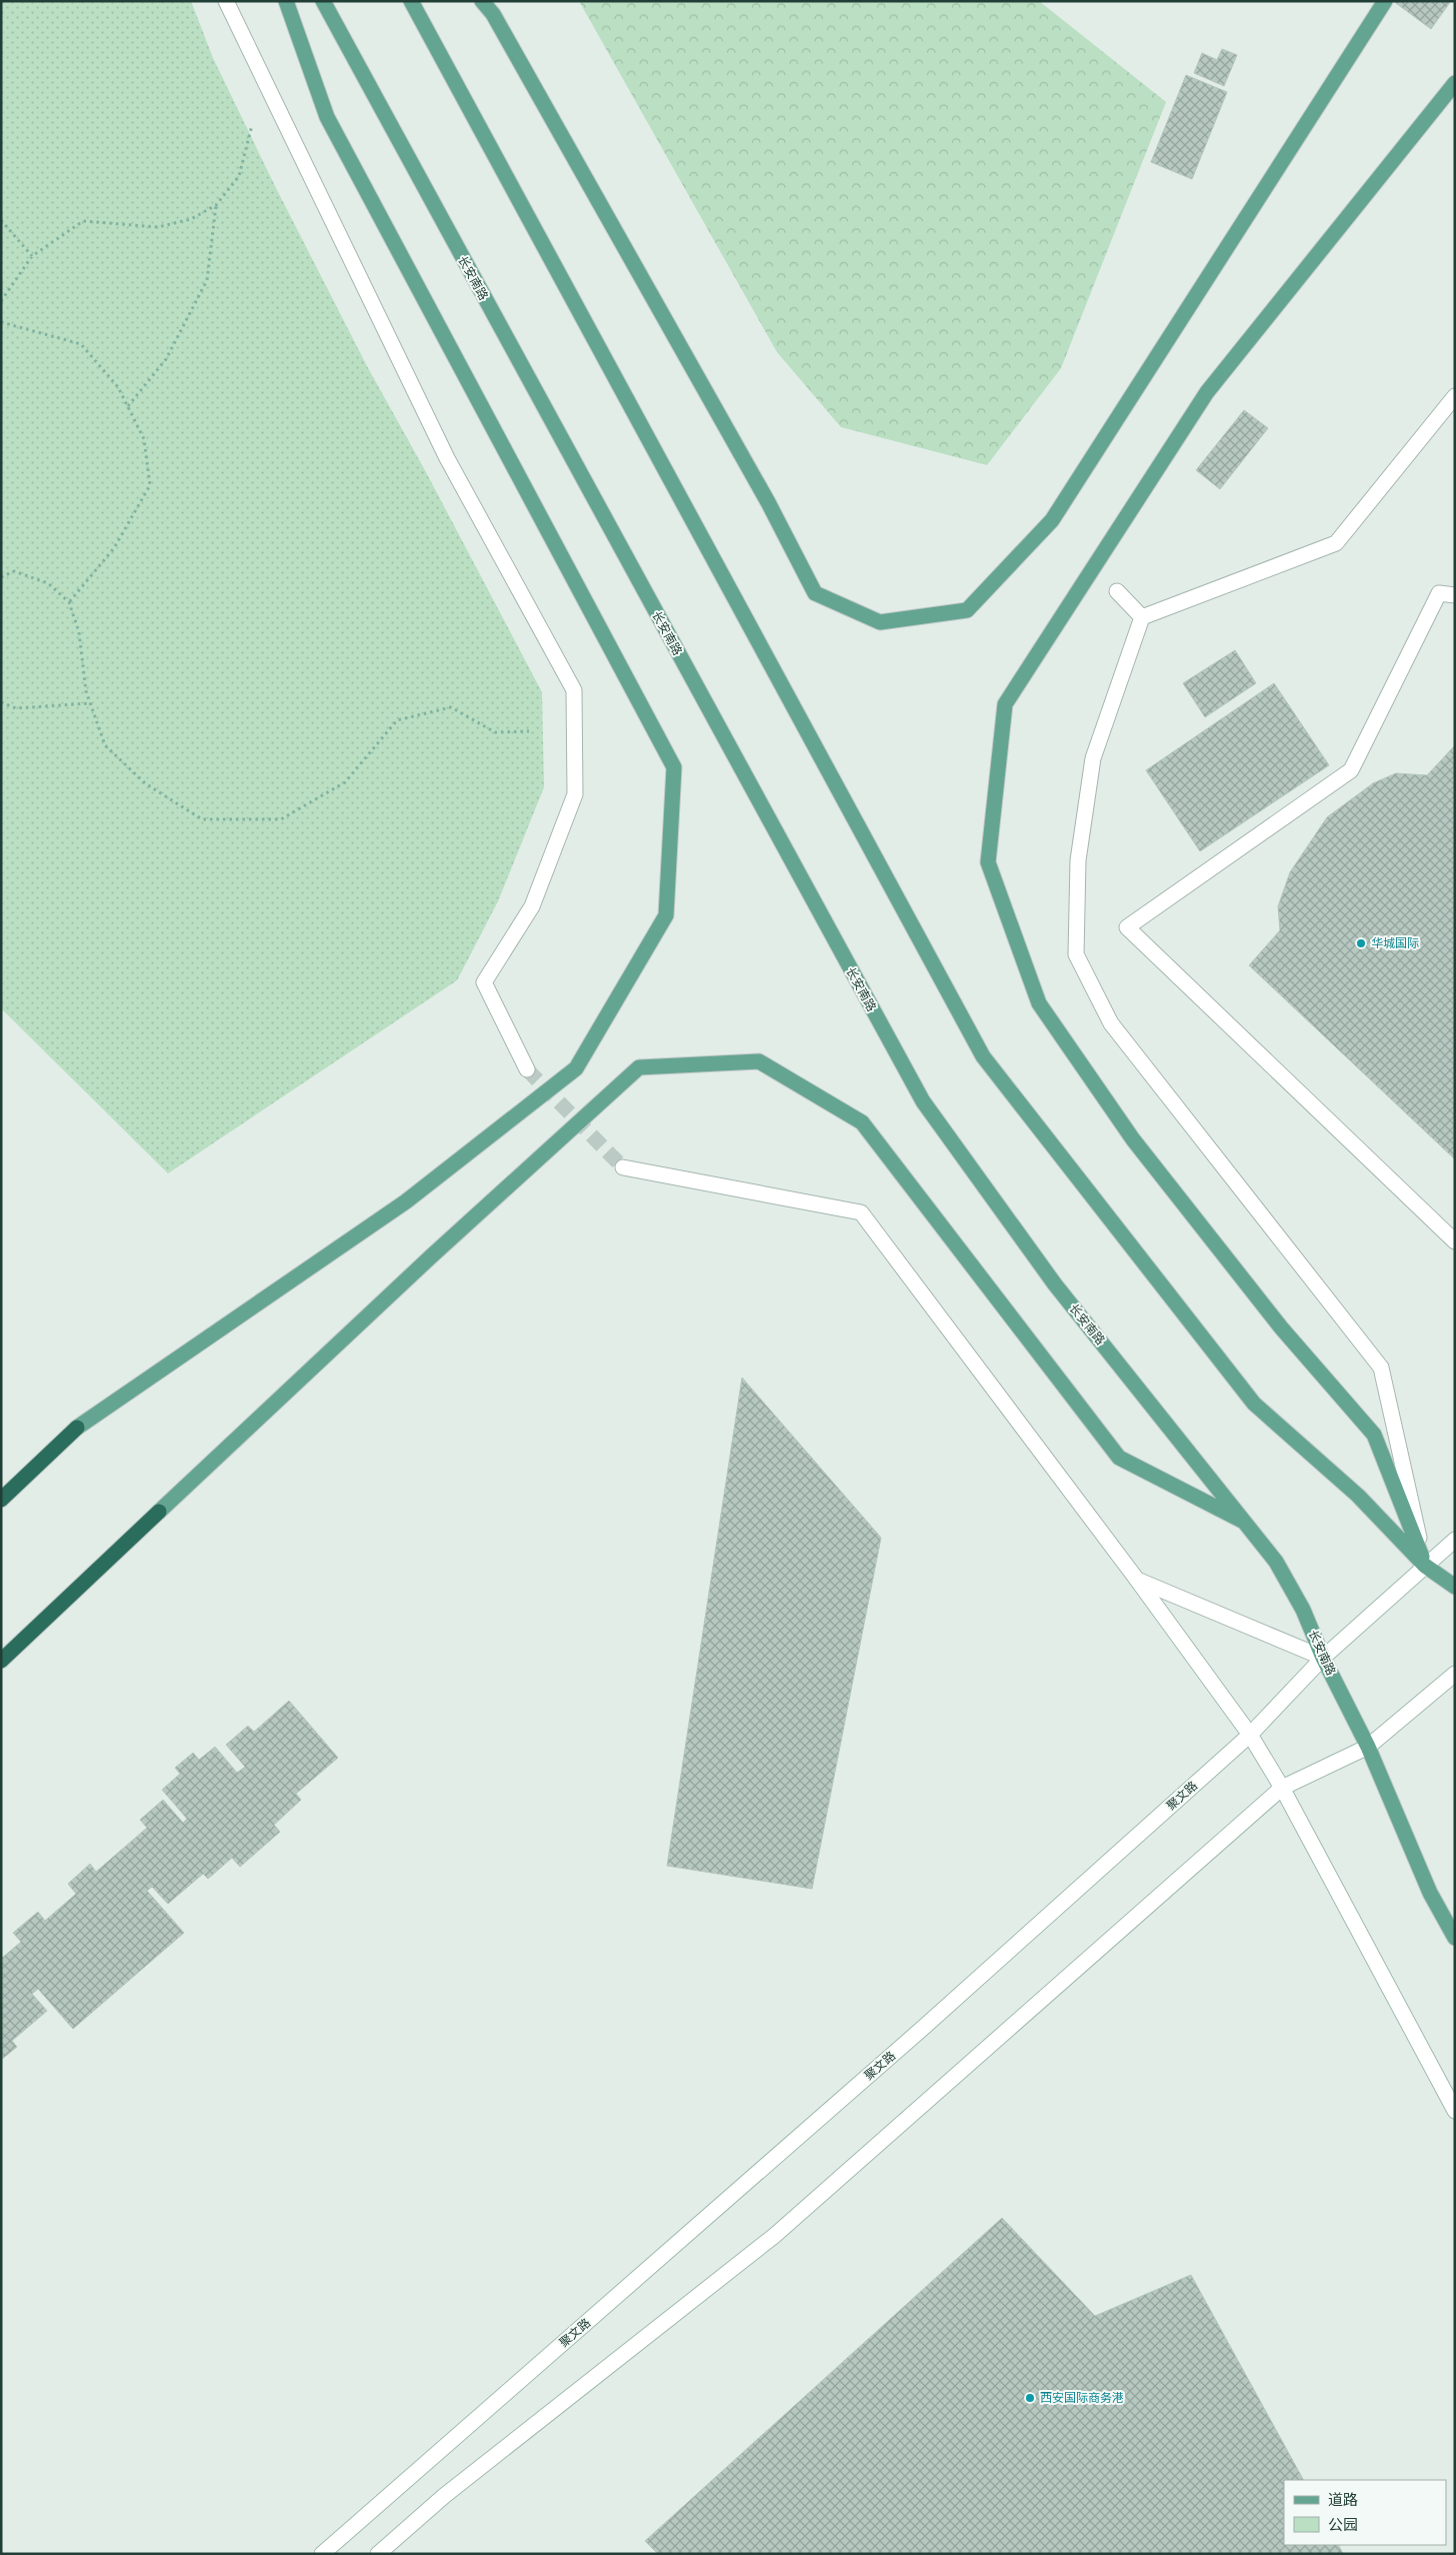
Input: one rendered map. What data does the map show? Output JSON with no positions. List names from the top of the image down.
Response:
{
  "streets": {
    "main road": ["长安南路"],
    "street": ["聚文路"]
  },
  "crossings": [
    ["长安南路", "聚文路"]
  ],
  "places": ["华城国际", "西安国际商务港"],
  "legend": ["道路", "公园"]
}
